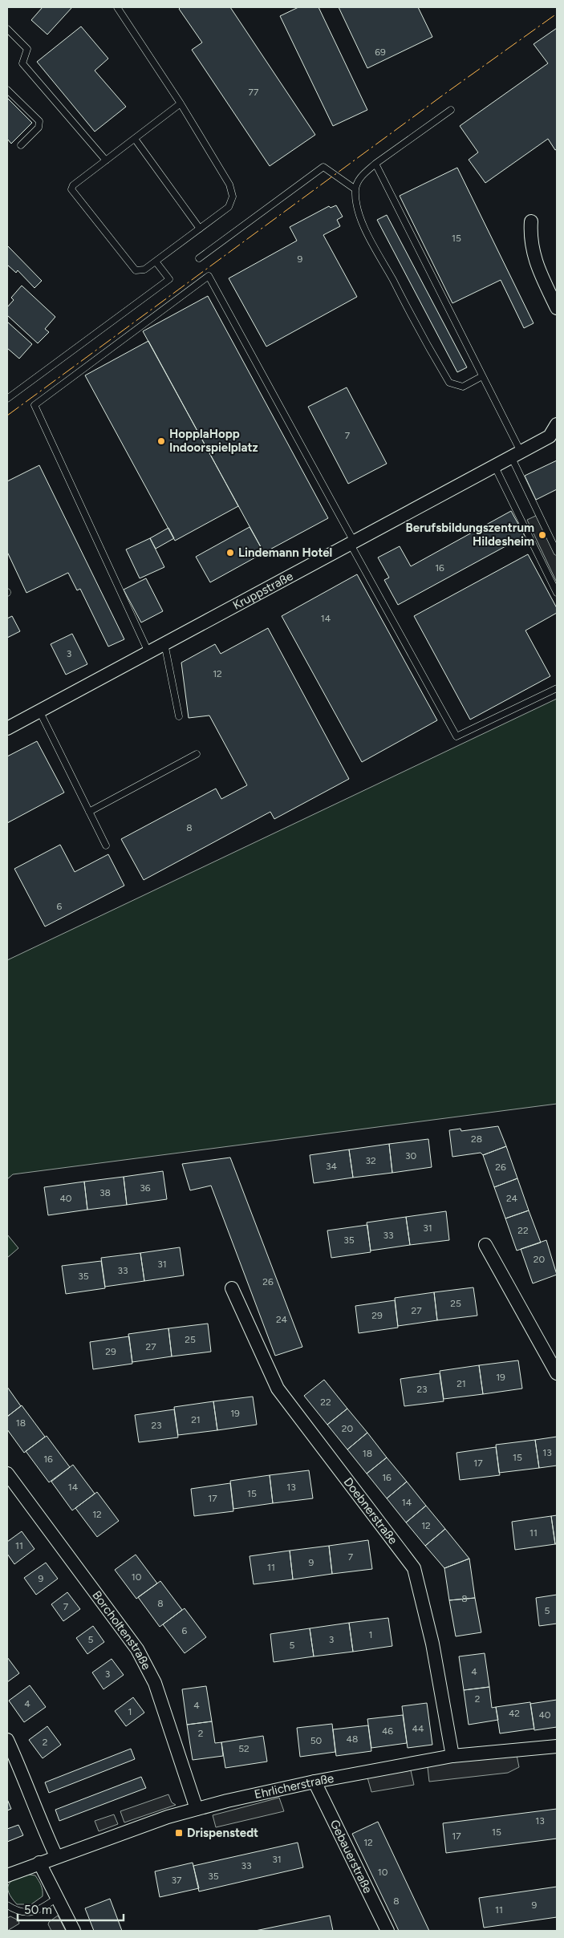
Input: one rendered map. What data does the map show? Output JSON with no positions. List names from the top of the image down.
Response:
{
  "streets": {
    "street": [
      "Kruppstraße",
      "Doebnerstraße",
      "Borcholtenstraße",
      "Ehrlicherstraße",
      "Gebauerstraße"
    ]
  },
  "crossings": [
    ["Doebnerstraße", "Ehrlicherstraße"],
    ["Borcholtenstraße", "Ehrlicherstraße"],
    ["Ehrlicherstraße", "Gebauerstraße"]
  ],
  "places": {
    "other": ["HopplaHopp Indoorspielplatz", "Berufsbildungszentrum Hildesheim", "Lindemann Hotel"],
    "transit": ["Drispenstedt"]
  },
  "house_numbers": [
    "69",
    "77",
    "15",
    "9",
    "7",
    "16",
    "14",
    "3",
    "12",
    "8",
    "6",
    "28",
    "30",
    "32",
    "34",
    "26",
    "36",
    "38",
    "40",
    "24",
    "31",
    "22",
    "33",
    "35",
    "20",
    "31",
    "33",
    "35",
    "26",
    "25",
    "27",
    "29",
    "24",
    "25",
    "27",
    "29",
    "19",
    "21",
    "23",
    "22",
    "19",
    "21",
    "18",
    "23",
    "20",
    "13",
    "18",
    "15",
    "16",
    "17",
    "16",
    "14",
    "13",
    "15",
    "17",
    "14",
    "12",
    "12",
    "11",
    "11",
    "7",
    "9",
    "11",
    "10",
    "9",
    "8",
    "8",
    "7",
    "5",
    "6",
    "1",
    "5",
    "3",
    "5",
    "4",
    "3",
    "2",
    "4",
    "4",
    "1",
    "42",
    "40",
    "44",
    "46",
    "2",
    "48",
    "50",
    "2",
    "52",
    "13",
    "15",
    "17",
    "12",
    "31",
    "33",
    "10",
    "35",
    "37",
    "8",
    "9",
    "11"
  ],
  "scale_bar": "50 m"
}
